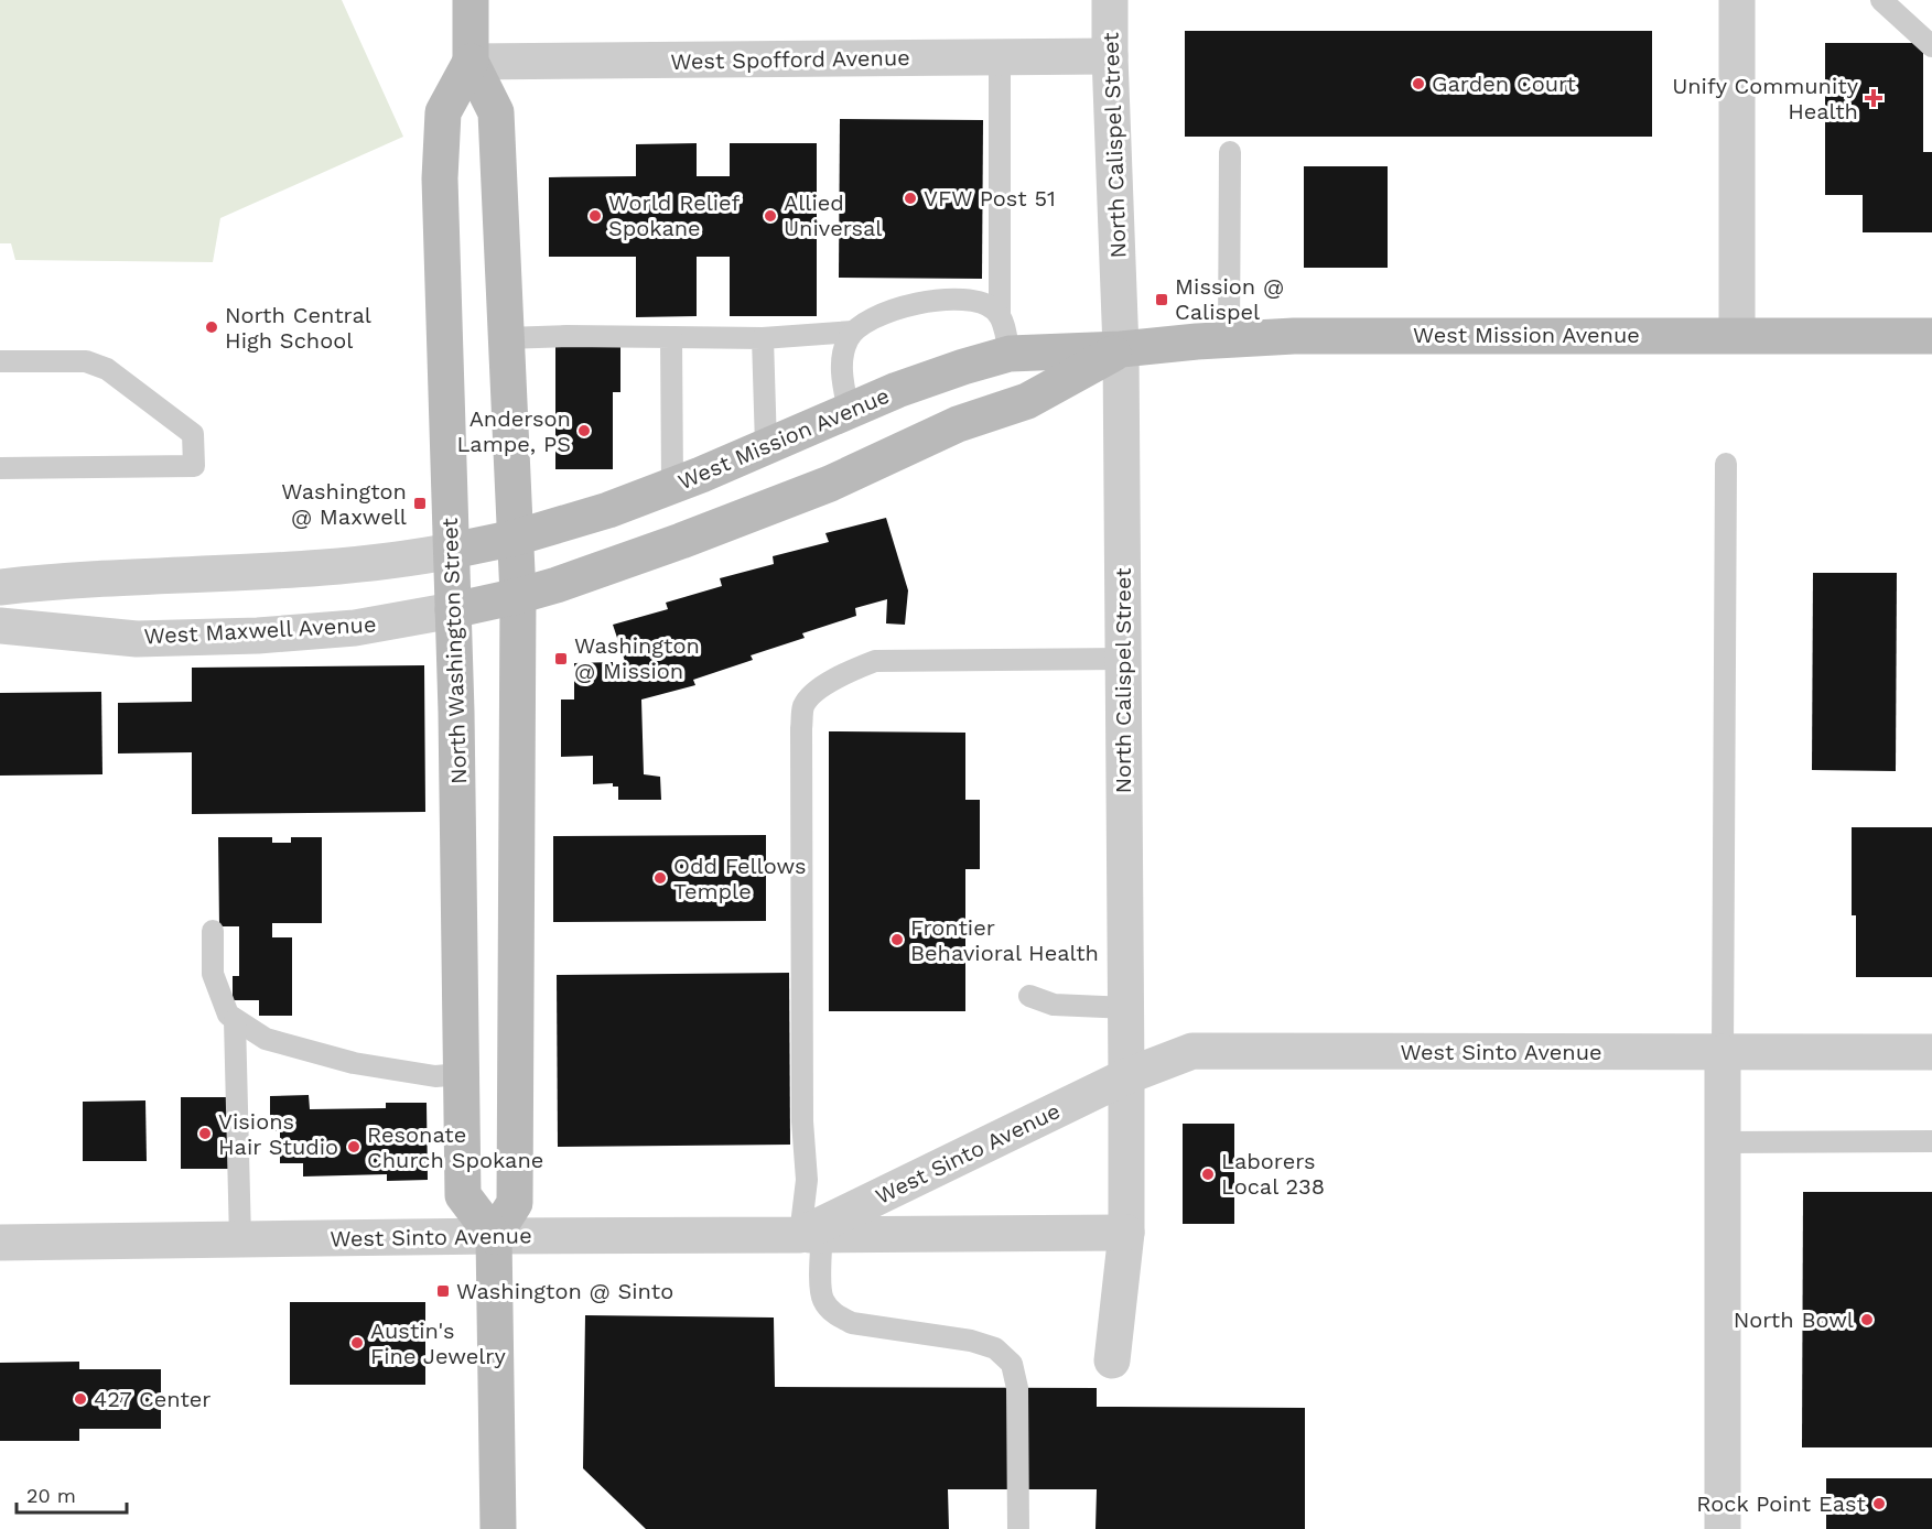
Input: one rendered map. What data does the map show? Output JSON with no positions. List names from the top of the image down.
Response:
{
  "streets": {
    "main road": ["West Mission Avenue", "West Maxwell Avenue", "North Washington Street"],
    "street": ["West Spofford Avenue", "North Calispel Street", "West Sinto Avenue"]
  },
  "crossings": [
    ["West Spofford Avenue", "North Calispel Street"],
    ["West Spofford Avenue", "North Washington Street"],
    ["North Calispel Street", "West Mission Avenue"],
    ["North Calispel Street", "West Sinto Avenue"],
    ["West Mission Avenue", "West Maxwell Avenue"],
    ["West Mission Avenue", "North Washington Street"],
    ["West Maxwell Avenue", "North Washington Street"],
    ["North Washington Street", "West Sinto Avenue"]
  ],
  "places": {
    "other": [
      "Garden Court",
      "VFW Post 51",
      "World Relief Spokane",
      "Allied Universal",
      "North Central High School",
      "Anderson Lampe, PS",
      "Odd Fellows Temple",
      "Frontier Behavioral Health",
      "Visions Hair Studio",
      "Resonate Church Spokane",
      "Laborers Local 238",
      "North Bowl",
      "Austin's Fine Jewelry",
      "427 Center",
      "Rock Point East"
    ],
    "health": ["Unify Community Health"],
    "transit": [
      "Mission @ Calispel",
      "Washington @ Maxwell",
      "Washington @ Mission",
      "Washington @ Sinto"
    ]
  },
  "scale_bar": "20 m"
}
